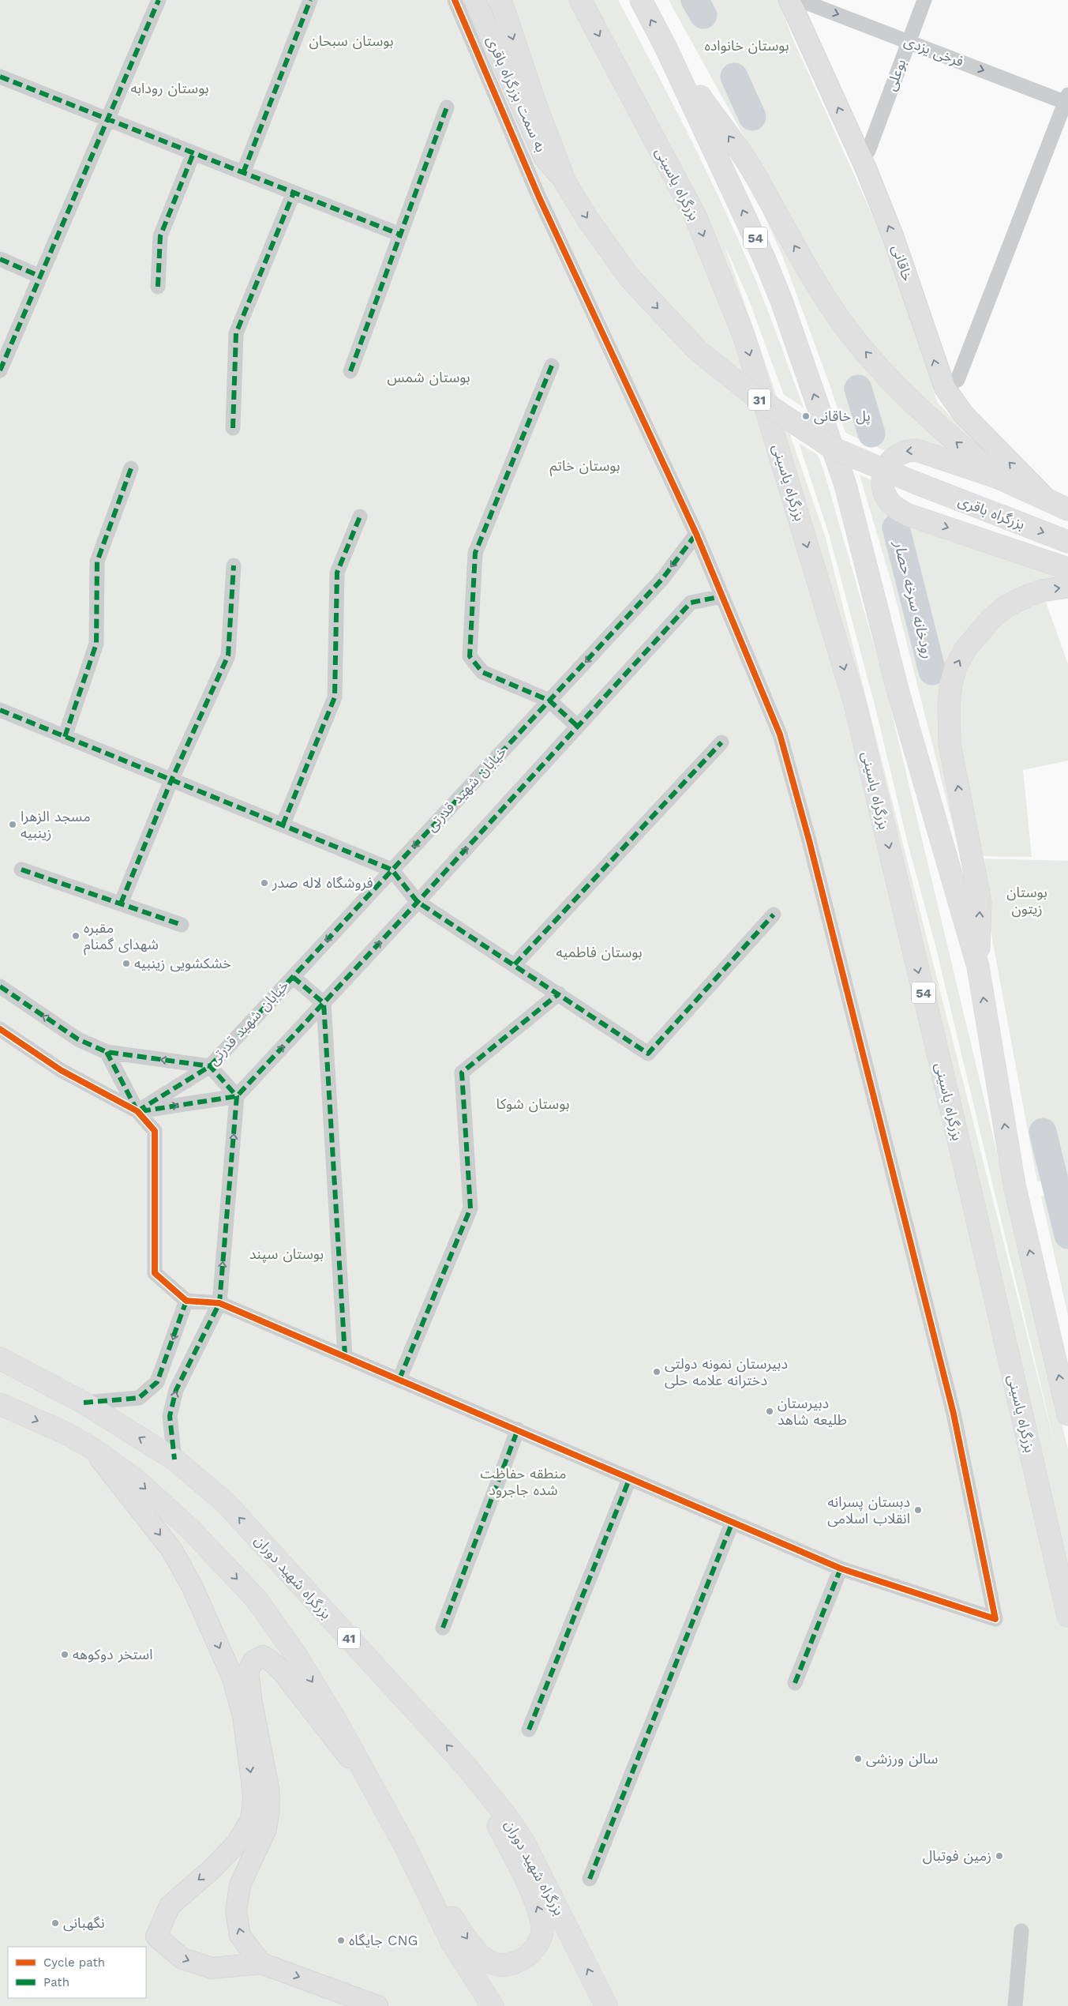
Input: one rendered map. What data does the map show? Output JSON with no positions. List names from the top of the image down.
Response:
{
  "streets": {
    "highway": [
      "بزرگراه یاسینی",
      "54",
      "31",
      "بزرگراه باقری",
      "بزرگراه شهید دوران",
      "41"
    ],
    "main road": ["به سمت بزرگراه باقری", "خاقانی"],
    "street": ["فرخی یزدی", "بوعلی", "خیابان شهید قدرتی"]
  },
  "crossings": [
    ["فرخی یزدی", "بوعلی"],
    ["به سمت بزرگراه باقری", "بزرگراه باقری"]
  ],
  "one_way": ["فرخی یزدی", "خاقانی"],
  "water": ["رودخانه سرخه حصار"],
  "parks": [
    "بوستان سبحان",
    "بوستان خانواده",
    "بوستان رودابه",
    "بوستان شمس",
    "بوستان خاتم",
    "بوستان زیتون",
    "بوستان فاطمیه",
    "بوستان شوکا",
    "بوستان سپند",
    "منطقه حفاظت شده جاجرود"
  ],
  "places": [
    "پل خاقانی",
    "مسجد الزهرا زینبیه",
    "فروشگاه لاله صدر",
    "مقبره شهدای گمنام",
    "خشکشویی زینبیه",
    "دبیرستان نمونه دولتی دخترانه علامه حلی",
    "دبیرستان طلیعه شاهد",
    "دبستان پسرانه انقلاب اسلامی",
    "استخر دوکوهه",
    "سالن ورزشی",
    "زمین فوتبال",
    "نگهبانی",
    "جایگاه CNG"
  ],
  "legend": ["Cycle path", "Path"]
}
